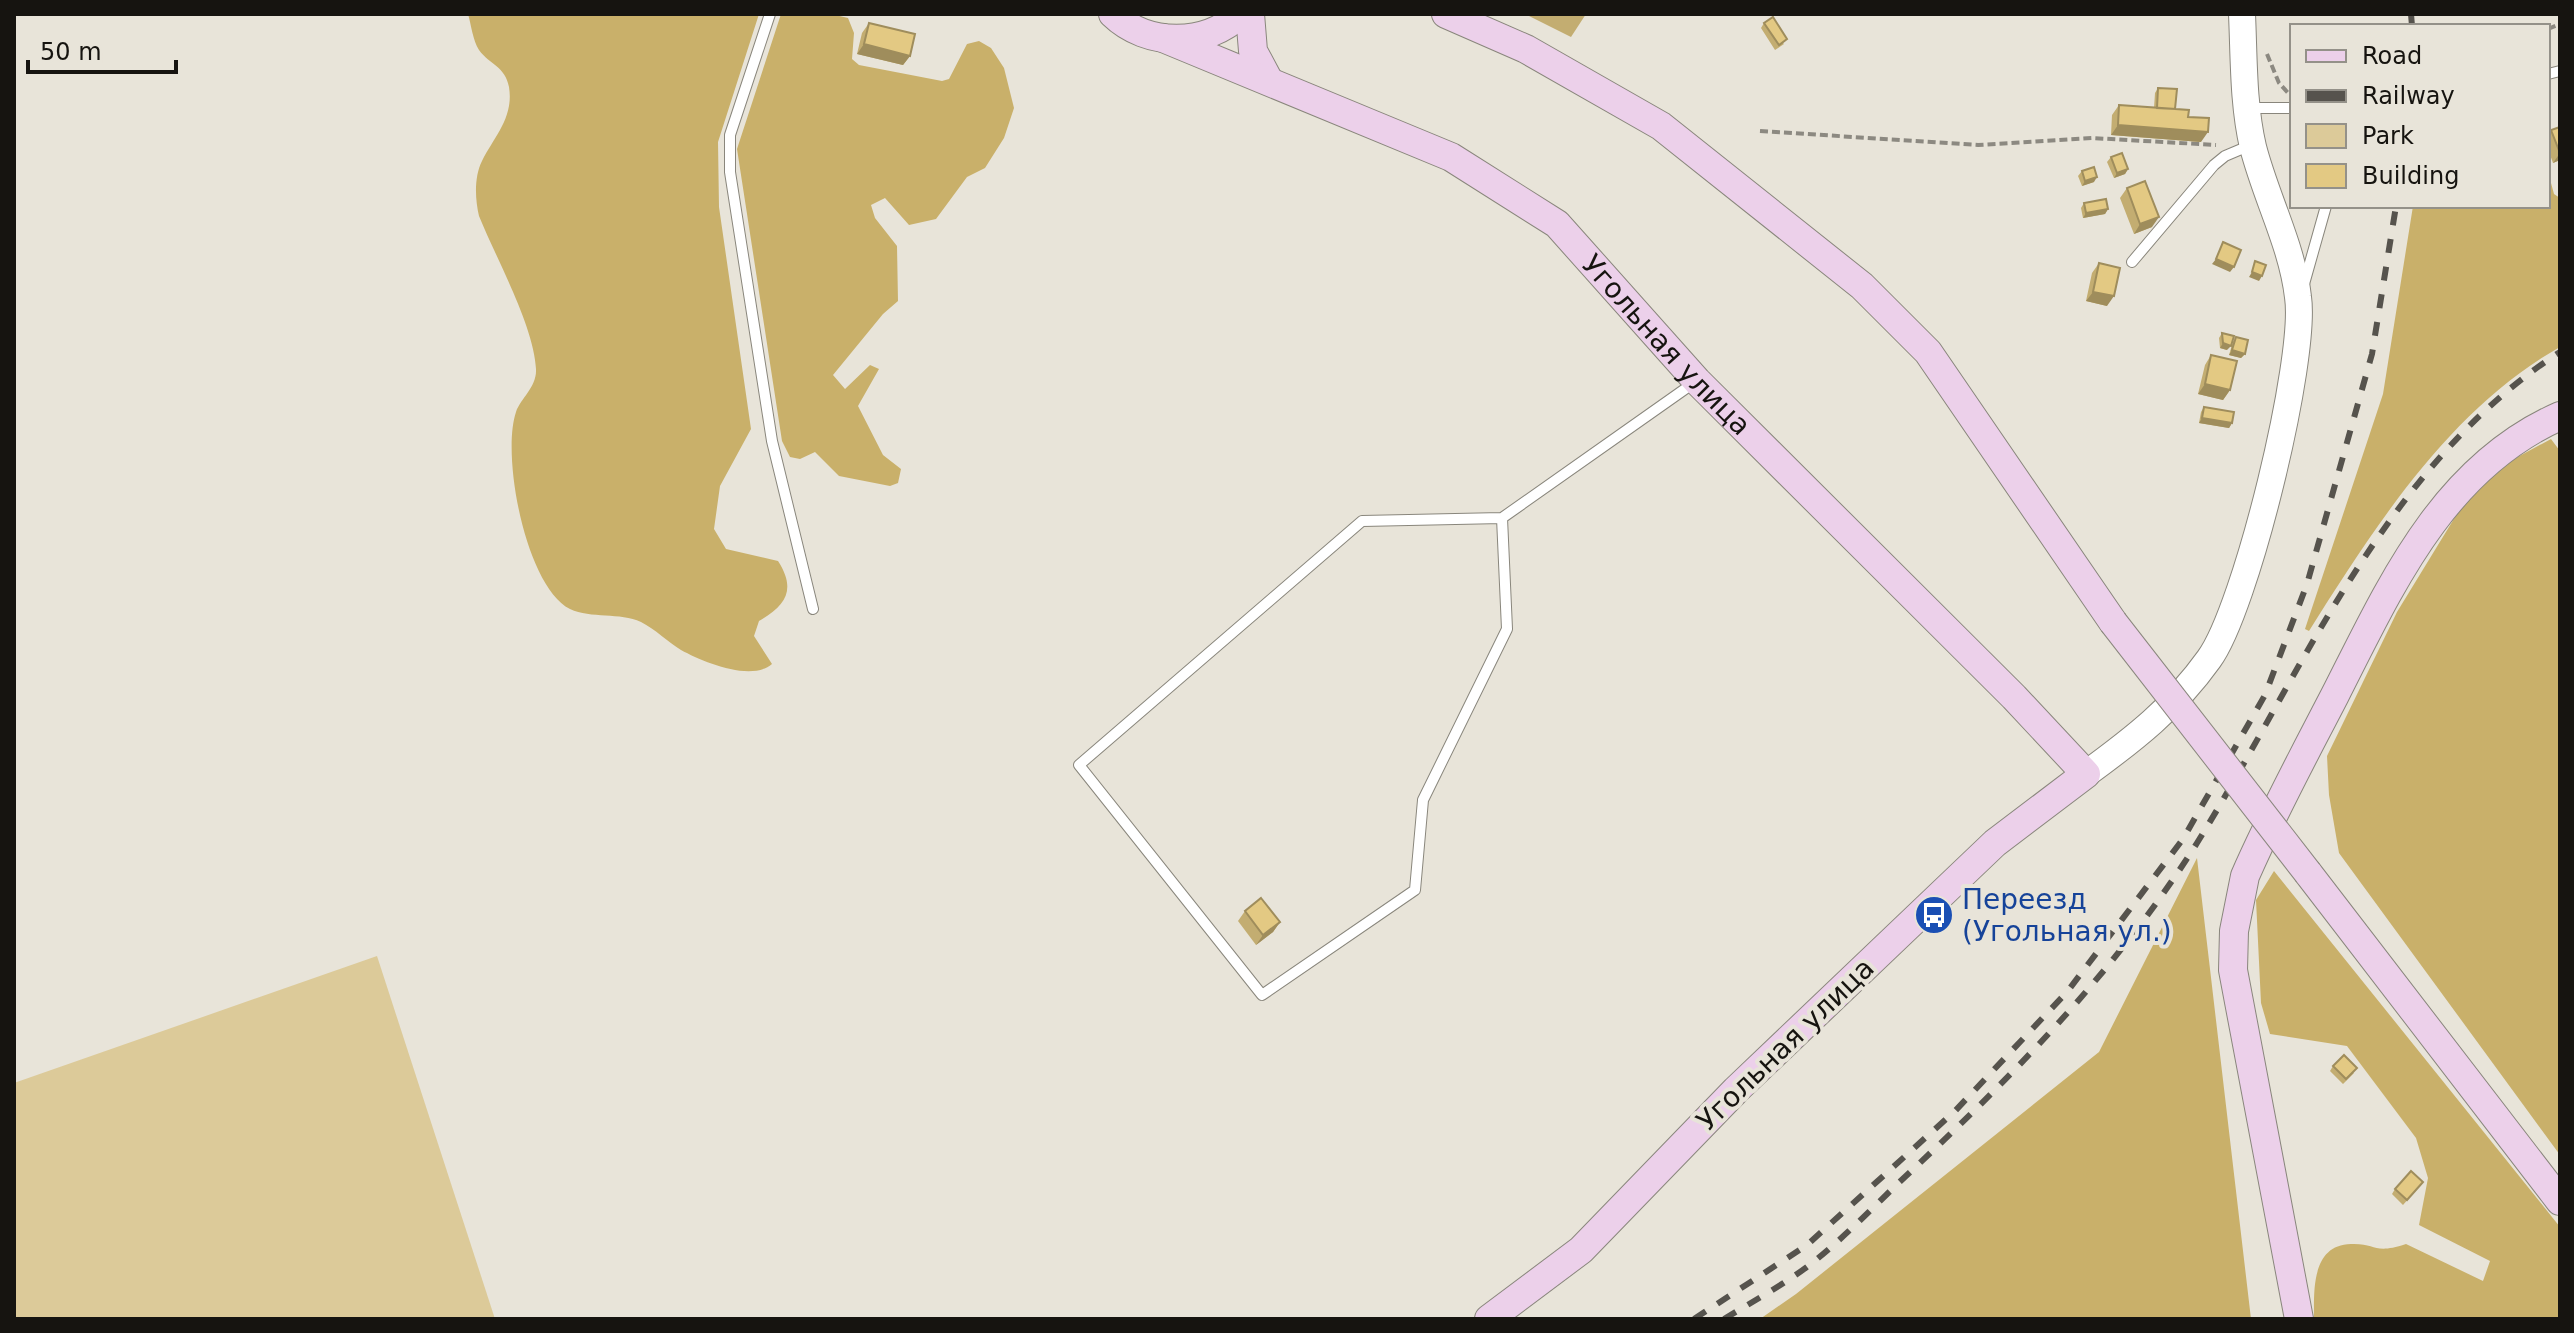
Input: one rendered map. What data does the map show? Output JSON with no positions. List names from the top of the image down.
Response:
{
  "streets": {
    "main road": ["Угольная улица"]
  },
  "places": {
    "bus stop": ["Переезд (Угольная ул.)"]
  },
  "legend": [
    "Road",
    "Railway",
    "Park",
    "Building"
  ],
  "scale_bar": "50 m"
}
